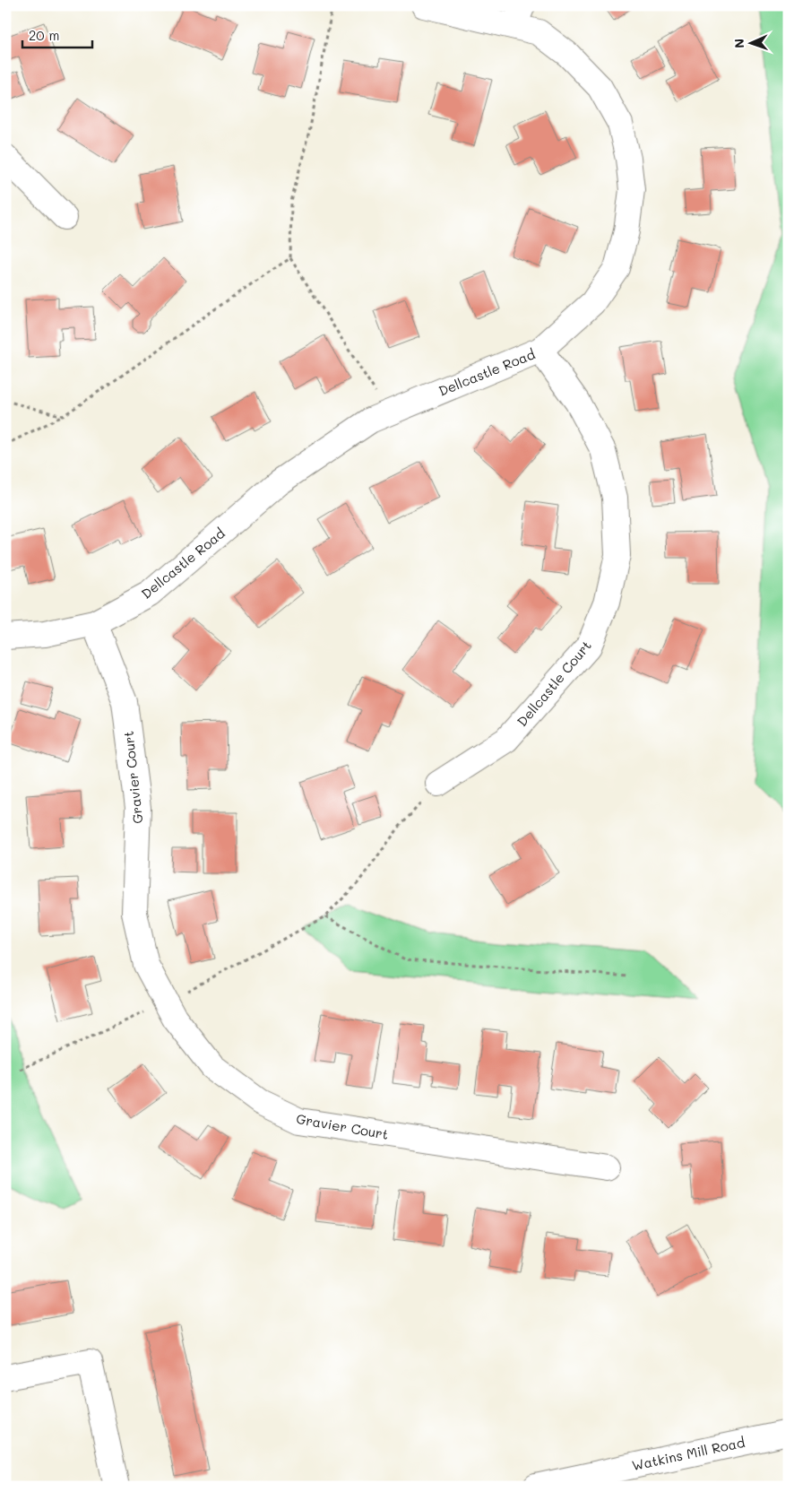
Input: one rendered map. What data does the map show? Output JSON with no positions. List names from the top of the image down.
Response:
{
  "streets": {
    "street": [
      "Dellcastle Road",
      "Dellcastle Court",
      "Gravier Court",
      "Watkins Mill Road"
    ]
  },
  "crossings": [
    ["Dellcastle Road", "Dellcastle Court"],
    ["Dellcastle Road", "Gravier Court"]
  ],
  "scale_bar": "20 m",
  "north": "left"
}
